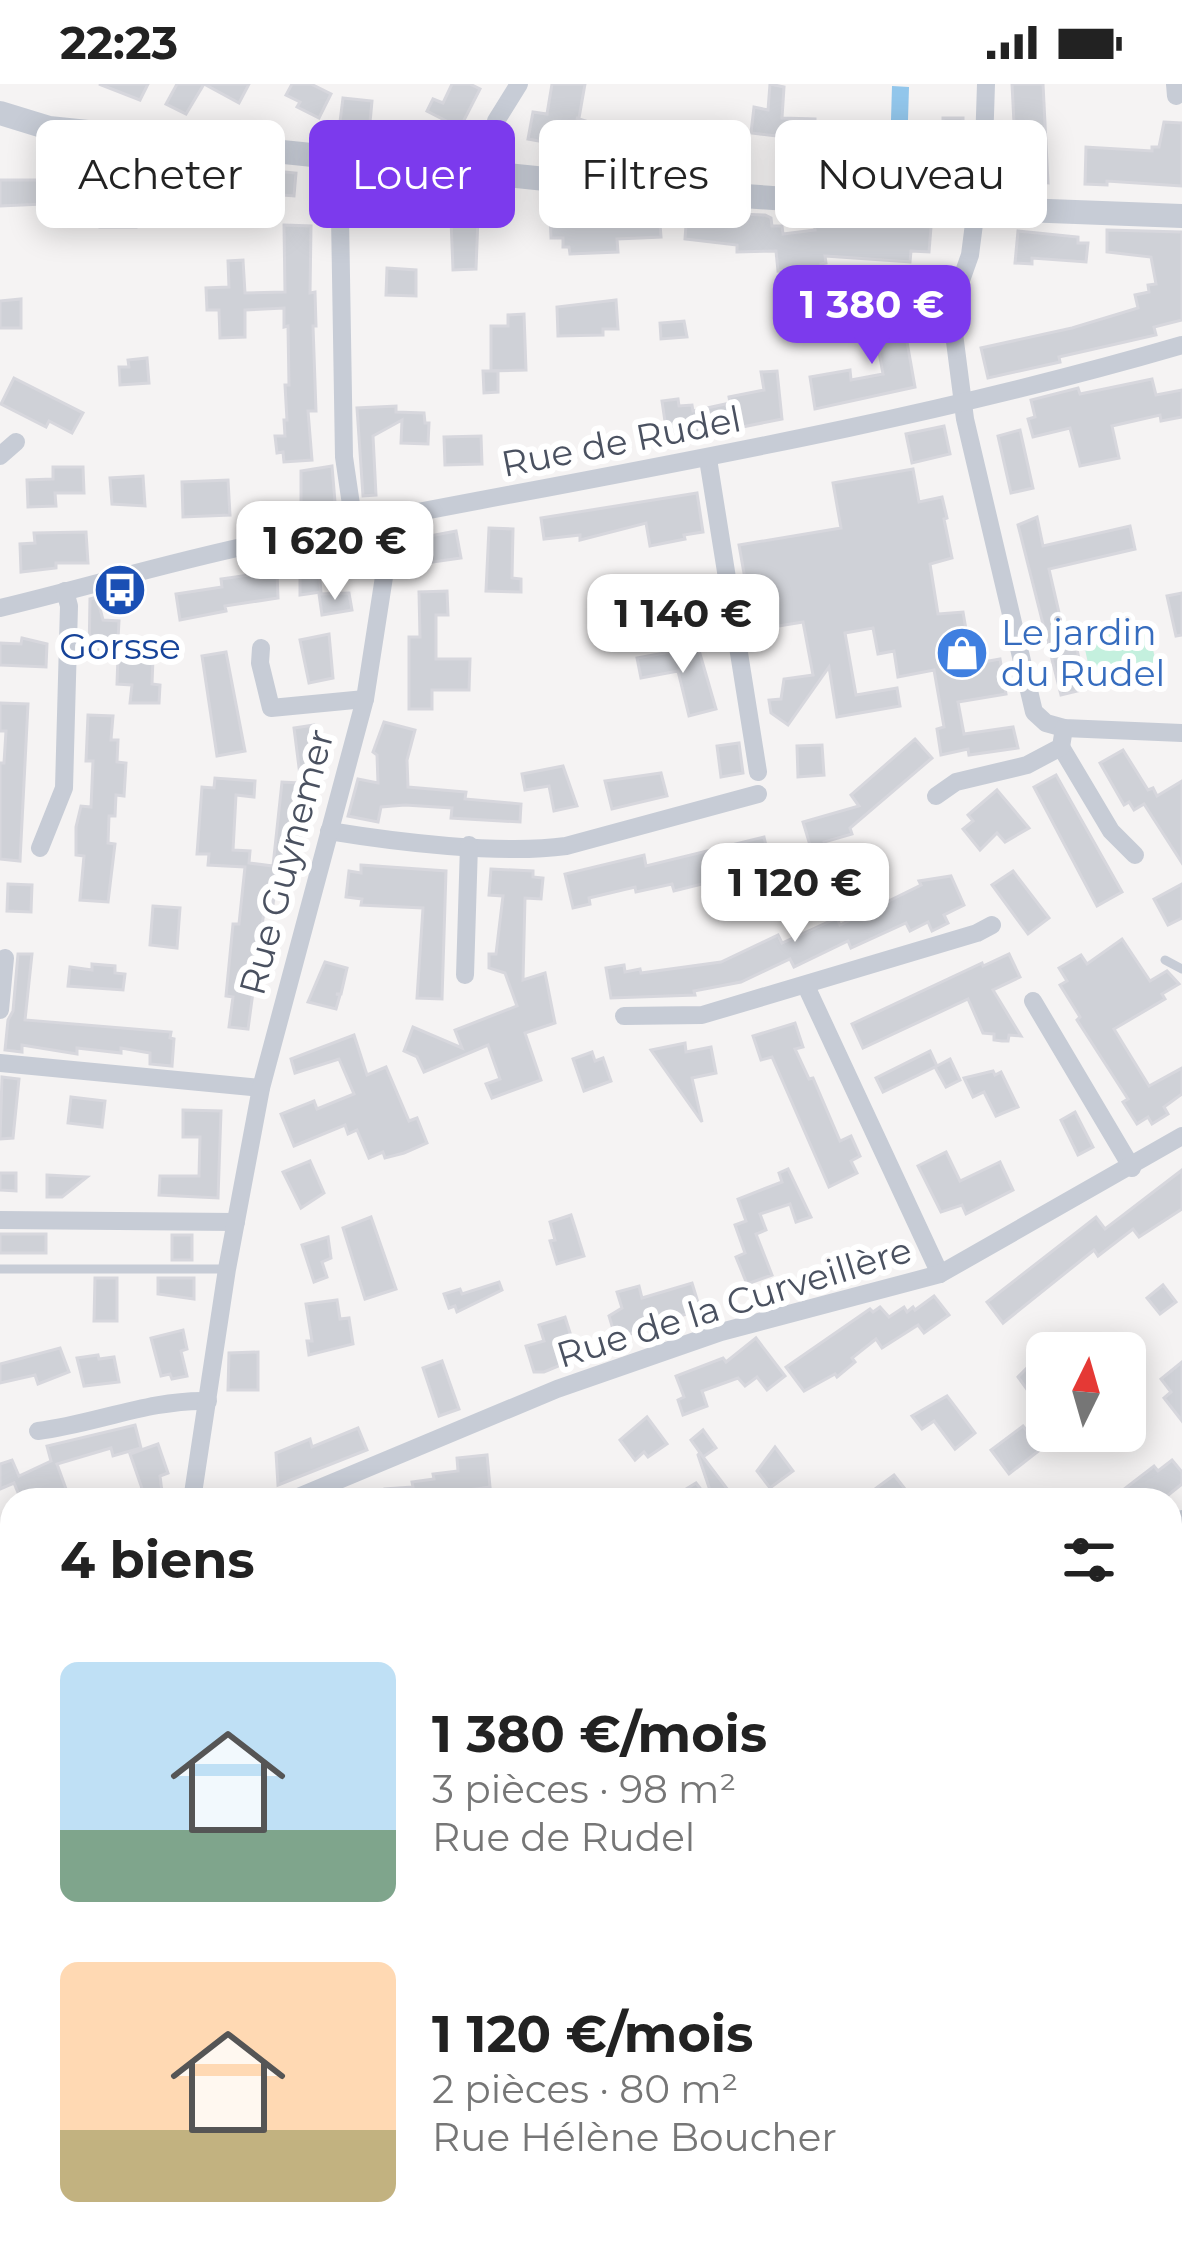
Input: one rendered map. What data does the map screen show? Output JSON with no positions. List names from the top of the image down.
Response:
{
  "streets": {
    "street": ["Rue de Rudel", "Rue Guynemer", "Rue de la Curveillère"]
  },
  "crossings": [
    ["Rue de Rudel", "Rue Guynemer"]
  ],
  "places": {
    "bus stop": ["Gorsse"],
    "shop": ["Le jardin du Rudel"]
  },
  "north": "top",
  "page": {
    "status": "22:23",
    "chip": [
      "Acheter",
      "Louer",
      "Filtres",
      "Nouveau"
    ],
    "price": [
      "1 380 €",
      "1 620 €",
      "1 140 €",
      "1 120 €"
    ],
    "heading": "4 biens",
    "list": [
      {
        "name": "1 380 €/mois",
        "note": "3 pièces · 98 m² · Rue de Rudel"
      },
      {
        "name": "1 120 €/mois",
        "note": "2 pièces · 80 m² · Rue Hélène Boucher"
      }
    ]
  }
}
